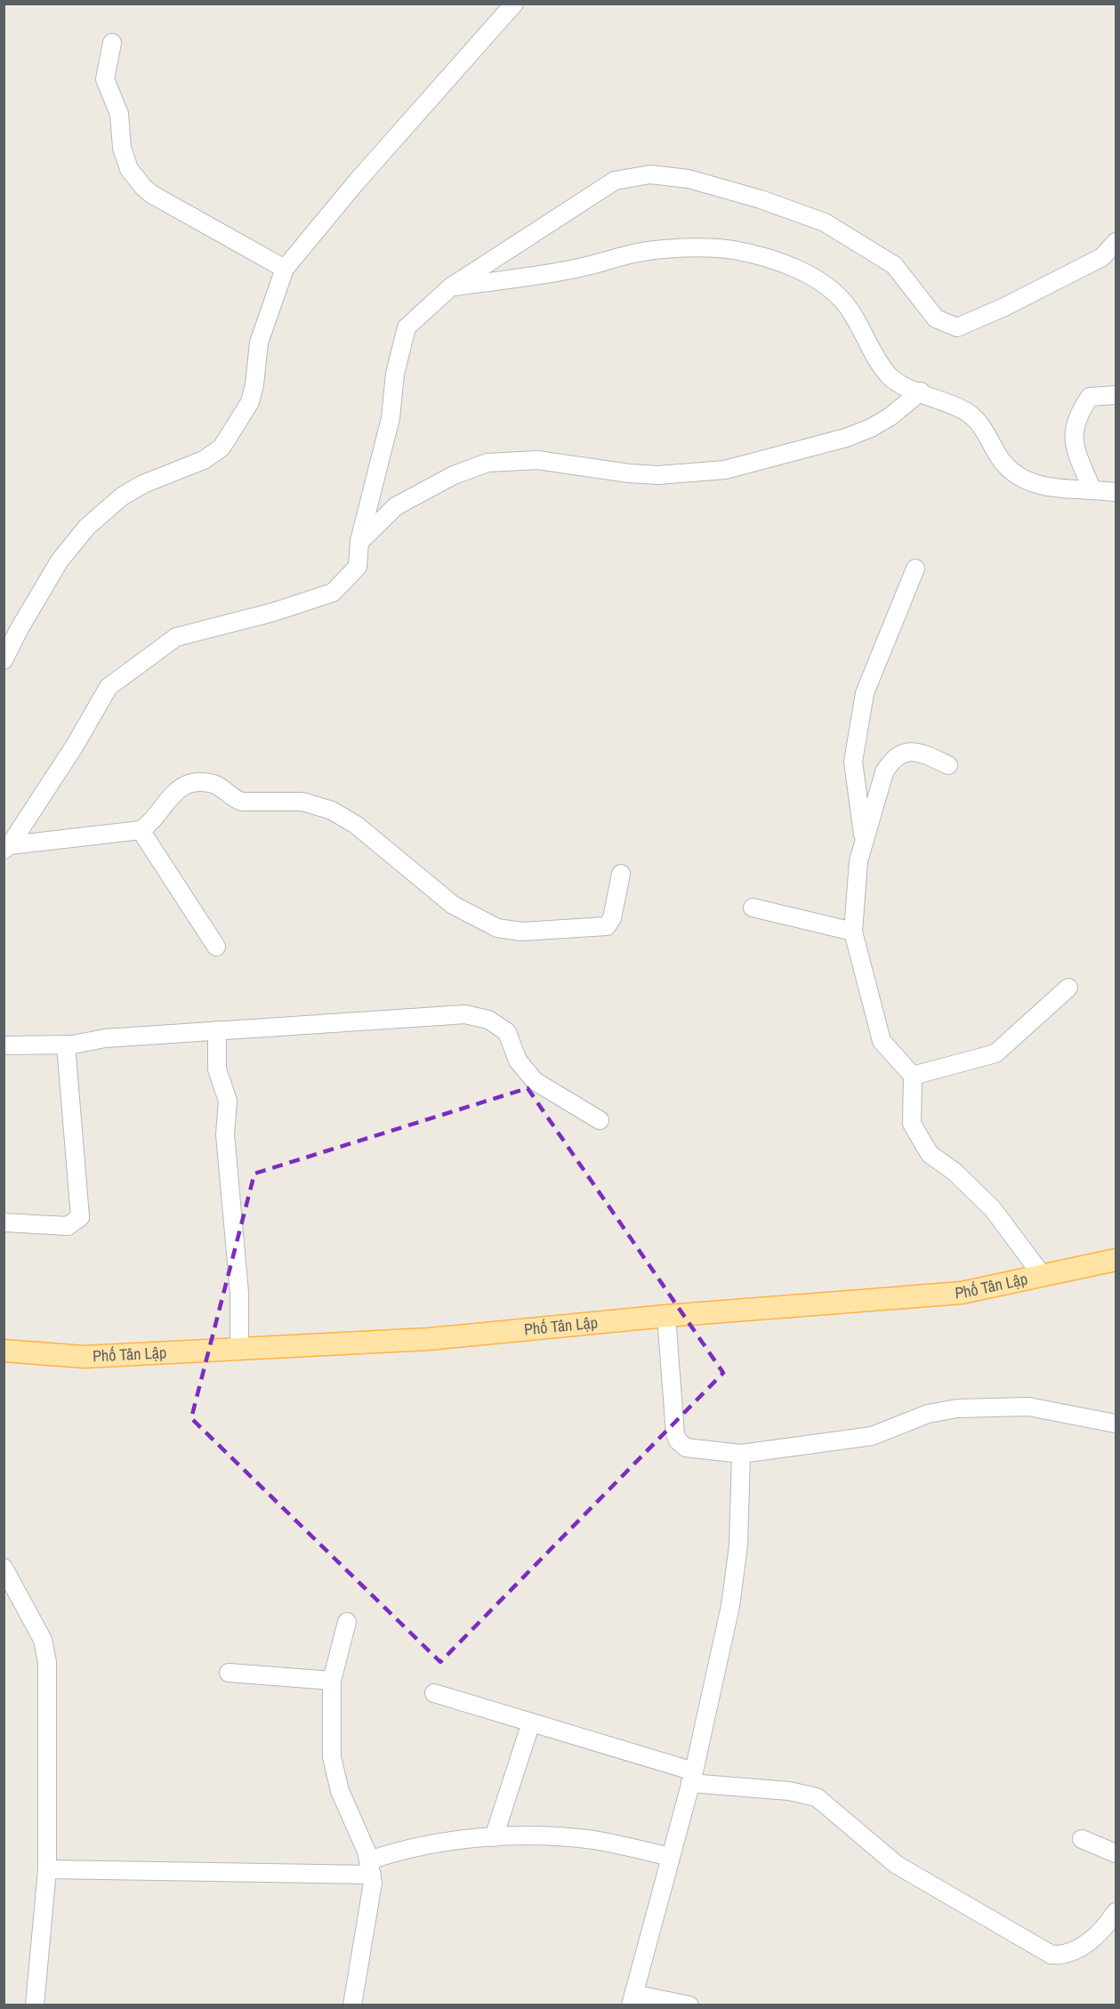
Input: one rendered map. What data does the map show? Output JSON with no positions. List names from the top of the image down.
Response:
{
  "streets": {
    "main road": ["Phố Tân Lập"]
  }
}
